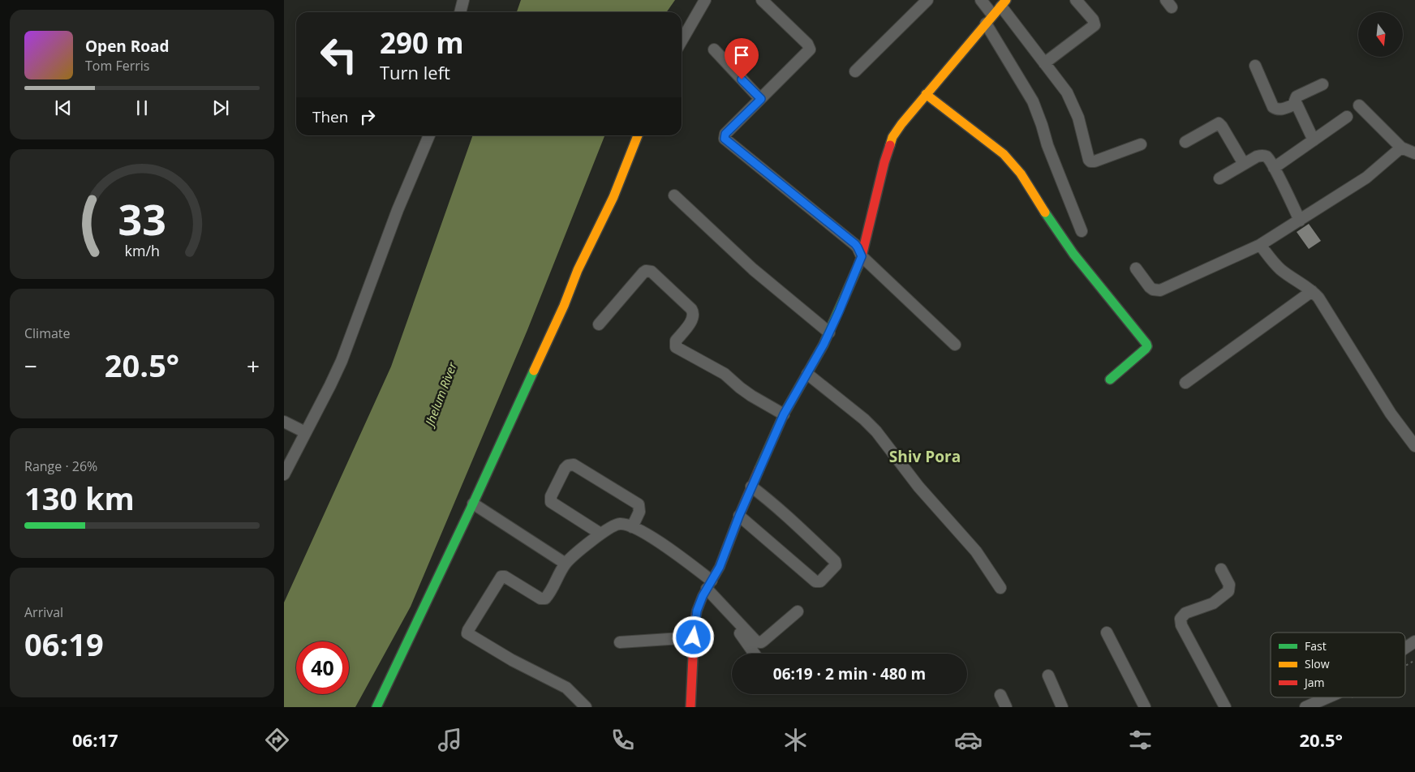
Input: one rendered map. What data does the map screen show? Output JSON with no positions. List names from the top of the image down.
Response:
{
  "districts": ["Shiv Pora"],
  "water": ["Jhelum River"],
  "legend": ["Fast", "Slow", "Jam"],
  "north": "bottom",
  "page": {
    "turn": ["290 m", "Turn left"],
    "song": ["Open Road", "Tom Ferris"],
    "then": "Then",
    "tile": [
      "Climate",
      ["Range · 26%", "130 km"],
      ["Arrival", "06:19"]
    ],
    "heat": ["−", "20.5°", "+"],
    "limit": "40",
    "trip": "06:19 · 2 min · 480 m",
    "tabs": ["06:17", "20.5°"],
    "gauge": ["33", "km/h"]
  }
}
